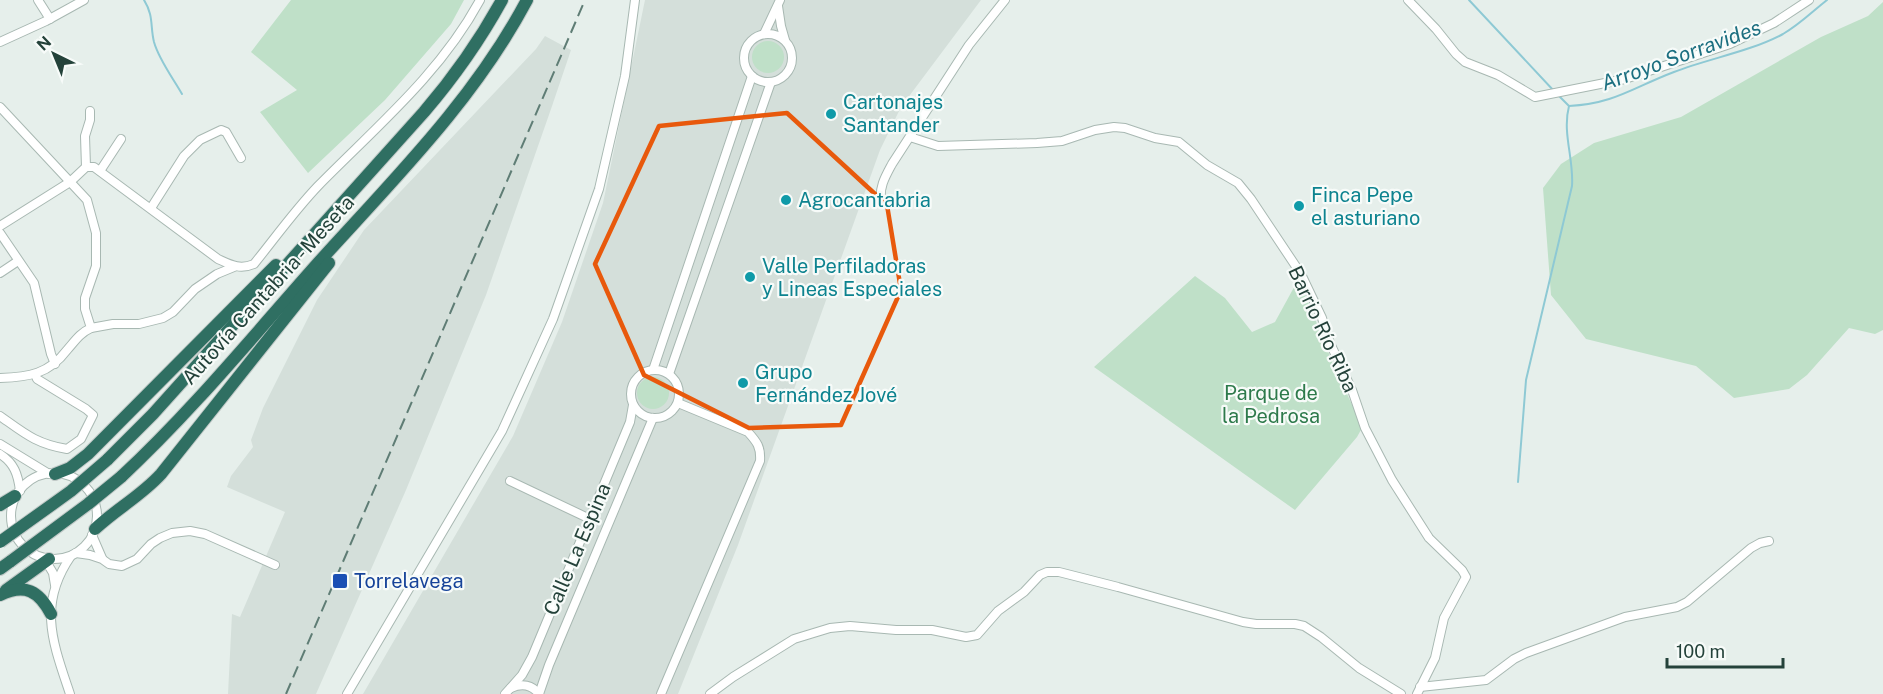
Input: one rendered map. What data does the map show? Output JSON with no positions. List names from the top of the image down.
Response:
{
  "streets": {
    "highway": ["Autovía Cantabria - Meseta"],
    "street": ["Barrio Río Riba", "Calle La Espina"]
  },
  "water": ["Arroyo Sorravides"],
  "parks": ["Parque de la Pedrosa"],
  "places": {
    "other": [
      "Cartonajes Santander",
      "Agrocantabria",
      "Finca Pepe el asturiano",
      "Valle Perfiladoras y Lineas Especiales",
      "Grupo Fernández Jové"
    ],
    "transit": ["Torrelavega"]
  },
  "scale_bar": "100 m",
  "north": "top left"
}
